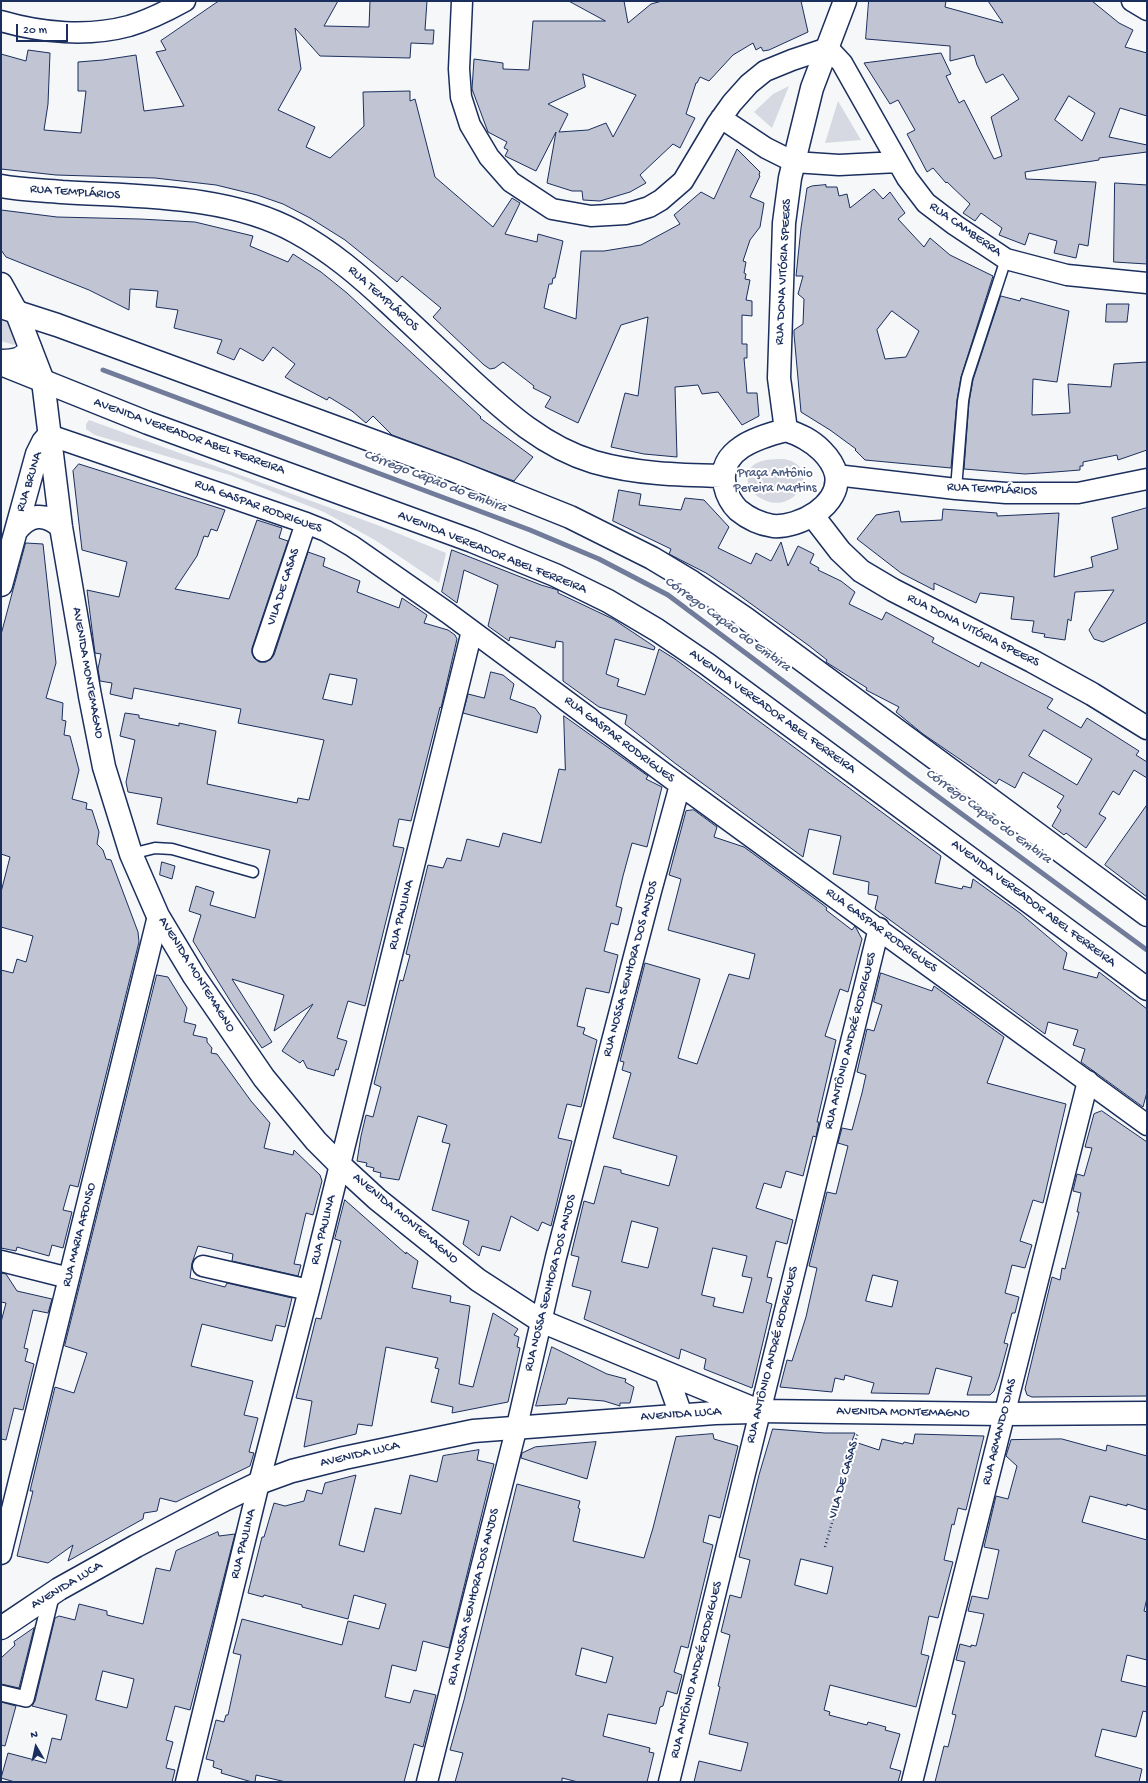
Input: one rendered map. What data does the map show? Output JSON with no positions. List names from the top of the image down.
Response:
{
  "streets": {
    "street": [
      "RUA TEMPLÁRIOS",
      "RUA CAMBERRA",
      "RUA DONA VITÓRIA SPEERS",
      "AVENIDA VEREADOR ABEL FERREIRA",
      "RUA BRUNA",
      "RUA GASPAR RODRIGUES",
      "VILA DE CASAS",
      "AVENIDA MONTEMAGNO",
      "RUA PAULINA",
      "RUA NOSSA SENHORA DOS ANJOS",
      "RUA ANTÔNIO ANDRÉ RODRIGUES",
      "RUA MARIA AFONSO",
      "AVENIDA LUCA",
      "RUA ARMANDO DIAS"
    ]
  },
  "crossings": [
    ["RUA TEMPLÁRIOS", "RUA DONA VITÓRIA SPEERS"],
    ["RUA CAMBERRA", "RUA DONA VITÓRIA SPEERS"],
    ["AVENIDA VEREADOR ABEL FERREIRA", "AVENIDA MONTEMAGNO"],
    ["RUA BRUNA", "RUA GASPAR RODRIGUES"],
    ["RUA BRUNA", "AVENIDA MONTEMAGNO"],
    ["RUA GASPAR RODRIGUES", "VILA DE CASAS"],
    ["RUA GASPAR RODRIGUES", "AVENIDA MONTEMAGNO"],
    ["RUA GASPAR RODRIGUES", "RUA PAULINA"],
    ["RUA GASPAR RODRIGUES", "RUA NOSSA SENHORA DOS ANJOS"],
    ["RUA GASPAR RODRIGUES", "RUA ANTÔNIO ANDRÉ RODRIGUES"],
    ["RUA GASPAR RODRIGUES", "RUA ARMANDO DIAS"],
    ["VILA DE CASAS", "AVENIDA MONTEMAGNO"],
    ["AVENIDA MONTEMAGNO", "RUA PAULINA"],
    ["AVENIDA MONTEMAGNO", "RUA NOSSA SENHORA DOS ANJOS"],
    ["AVENIDA MONTEMAGNO", "RUA ANTÔNIO ANDRÉ RODRIGUES"],
    ["AVENIDA MONTEMAGNO", "RUA MARIA AFONSO"],
    ["AVENIDA MONTEMAGNO", "AVENIDA LUCA"],
    ["AVENIDA MONTEMAGNO", "RUA ARMANDO DIAS"],
    ["RUA PAULINA", "AVENIDA LUCA"],
    ["RUA NOSSA SENHORA DOS ANJOS", "AVENIDA LUCA"],
    ["RUA ANTÔNIO ANDRÉ RODRIGUES", "AVENIDA LUCA"]
  ],
  "water": ["Córrego Capão do Embira"],
  "parks": ["Praça Antônio Pereira Martins"],
  "scale_bar": "20 m",
  "north": "top"
}
